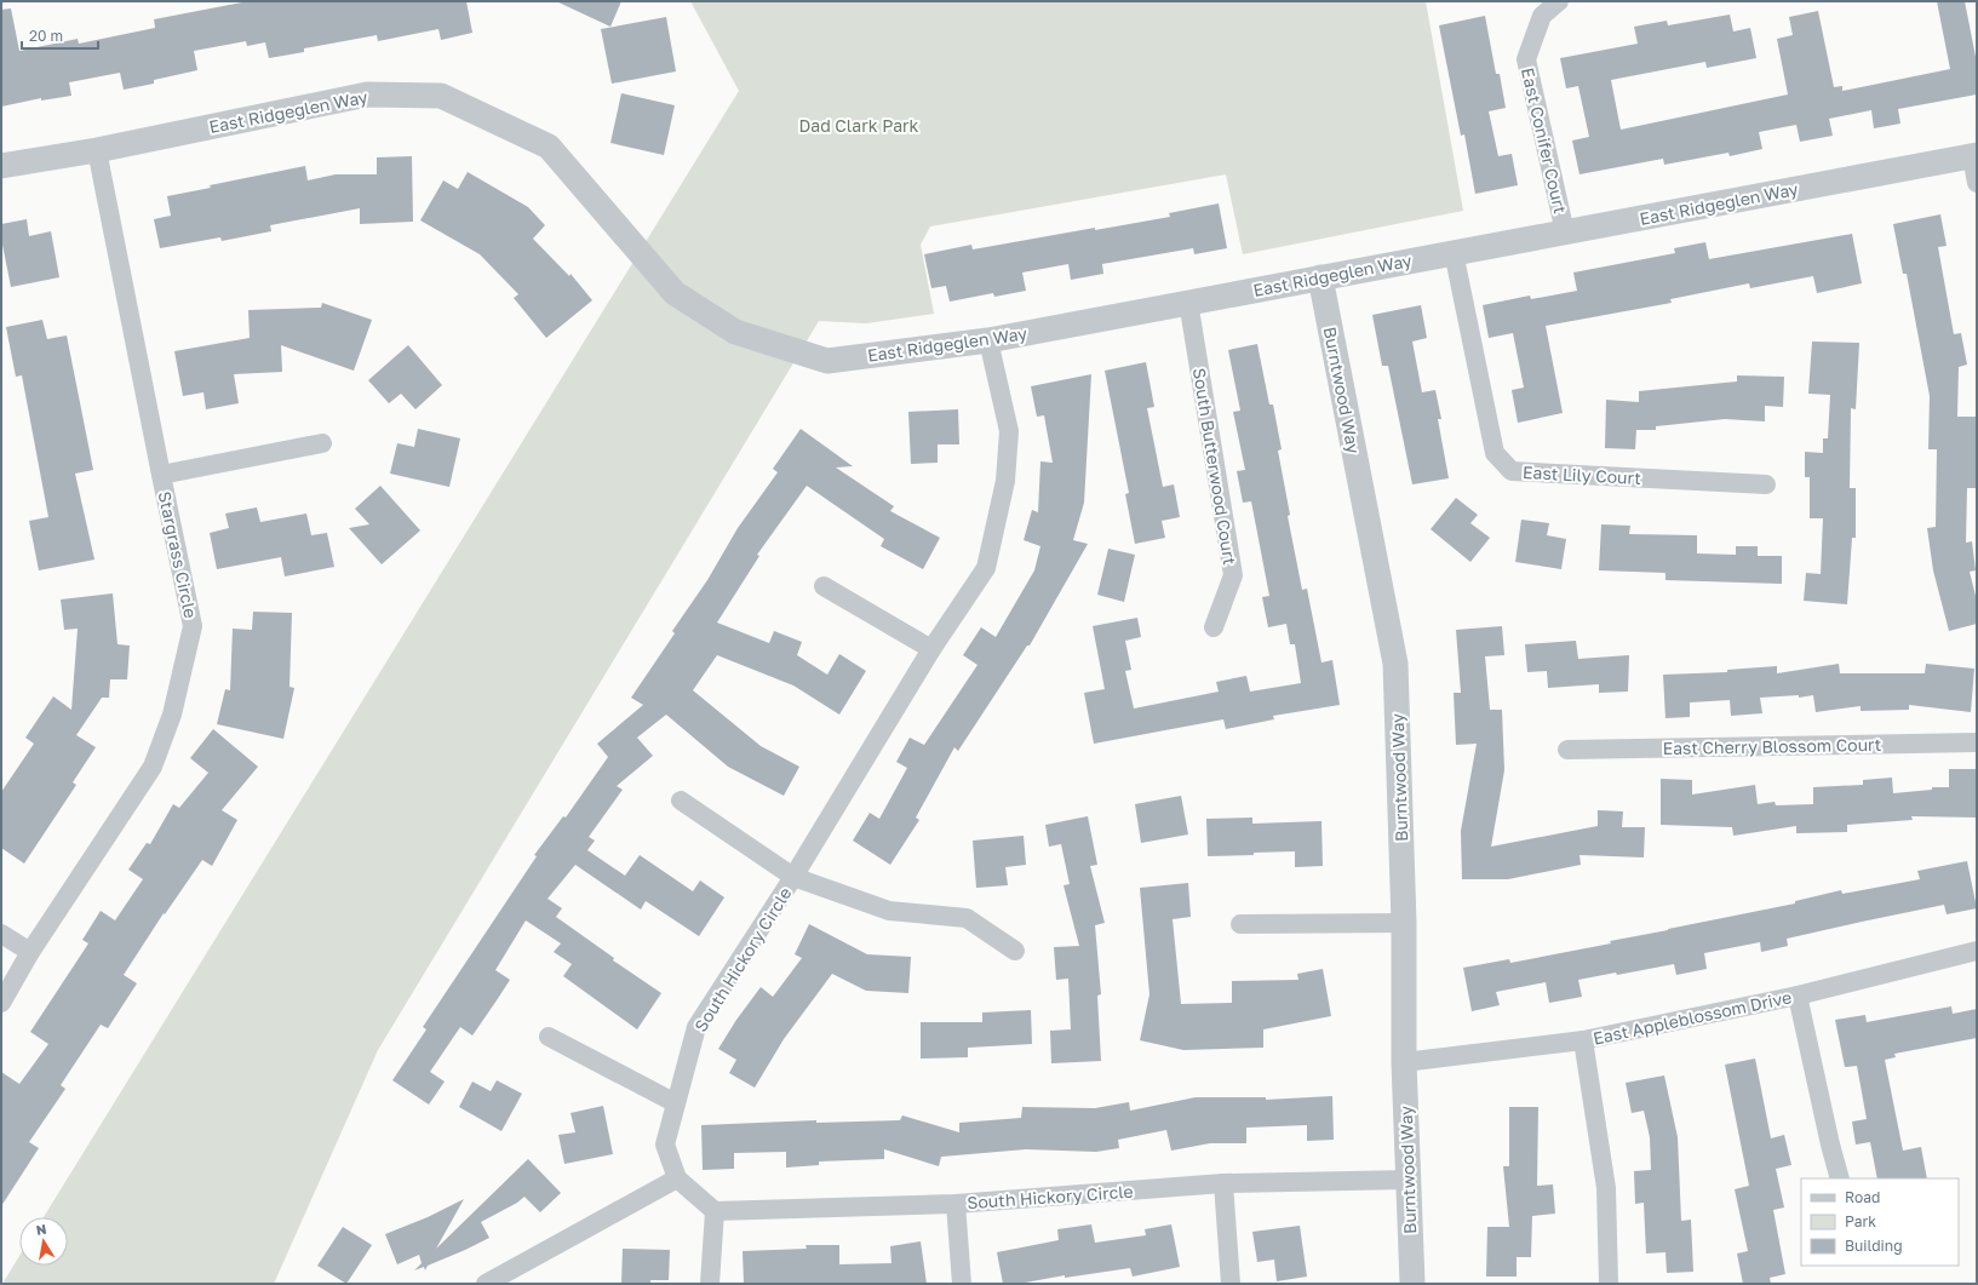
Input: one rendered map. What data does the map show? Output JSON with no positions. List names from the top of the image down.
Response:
{
  "streets": {
    "street": [
      "East Ridgeglen Way",
      "East Conifer Court",
      "Burntwood Way",
      "South Butterwood Court",
      "East Lily Court",
      "Stargrass Circle",
      "East Cherry Blossom Court",
      "South Hickory Circle",
      "East Appleblossom Drive"
    ]
  },
  "crossings": [
    ["East Ridgeglen Way", "East Conifer Court"],
    ["East Ridgeglen Way", "Burntwood Way"],
    ["East Ridgeglen Way", "South Butterwood Court"],
    ["East Ridgeglen Way", "East Lily Court"],
    ["East Ridgeglen Way", "Stargrass Circle"],
    ["East Ridgeglen Way", "South Hickory Circle"],
    ["Burntwood Way", "South Hickory Circle"],
    ["Burntwood Way", "East Appleblossom Drive"]
  ],
  "parks": ["Dad Clark Park"],
  "legend": ["Road", "Park", "Building"],
  "scale_bar": "20 m",
  "north": "top"
}
